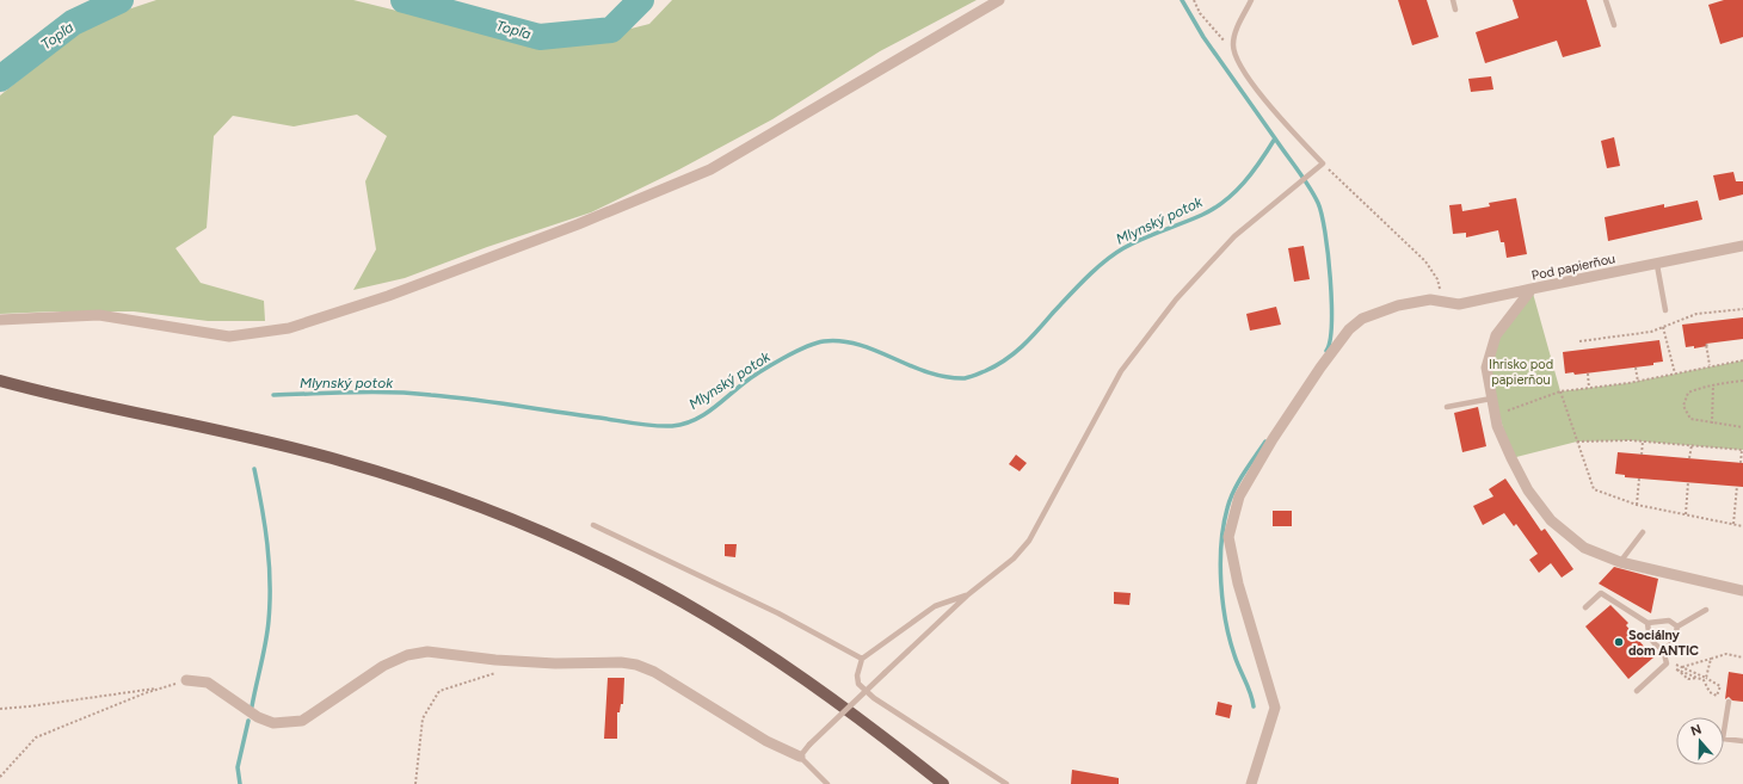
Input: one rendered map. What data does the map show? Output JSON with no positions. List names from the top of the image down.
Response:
{
  "streets": {
    "street": ["Pod papierňou"]
  },
  "water": ["Topľa", "Mlynský potok"],
  "parks": ["Ihrisko pod papierňou"],
  "places": ["Sociálny dom ANTIC"],
  "north": "top"
}
